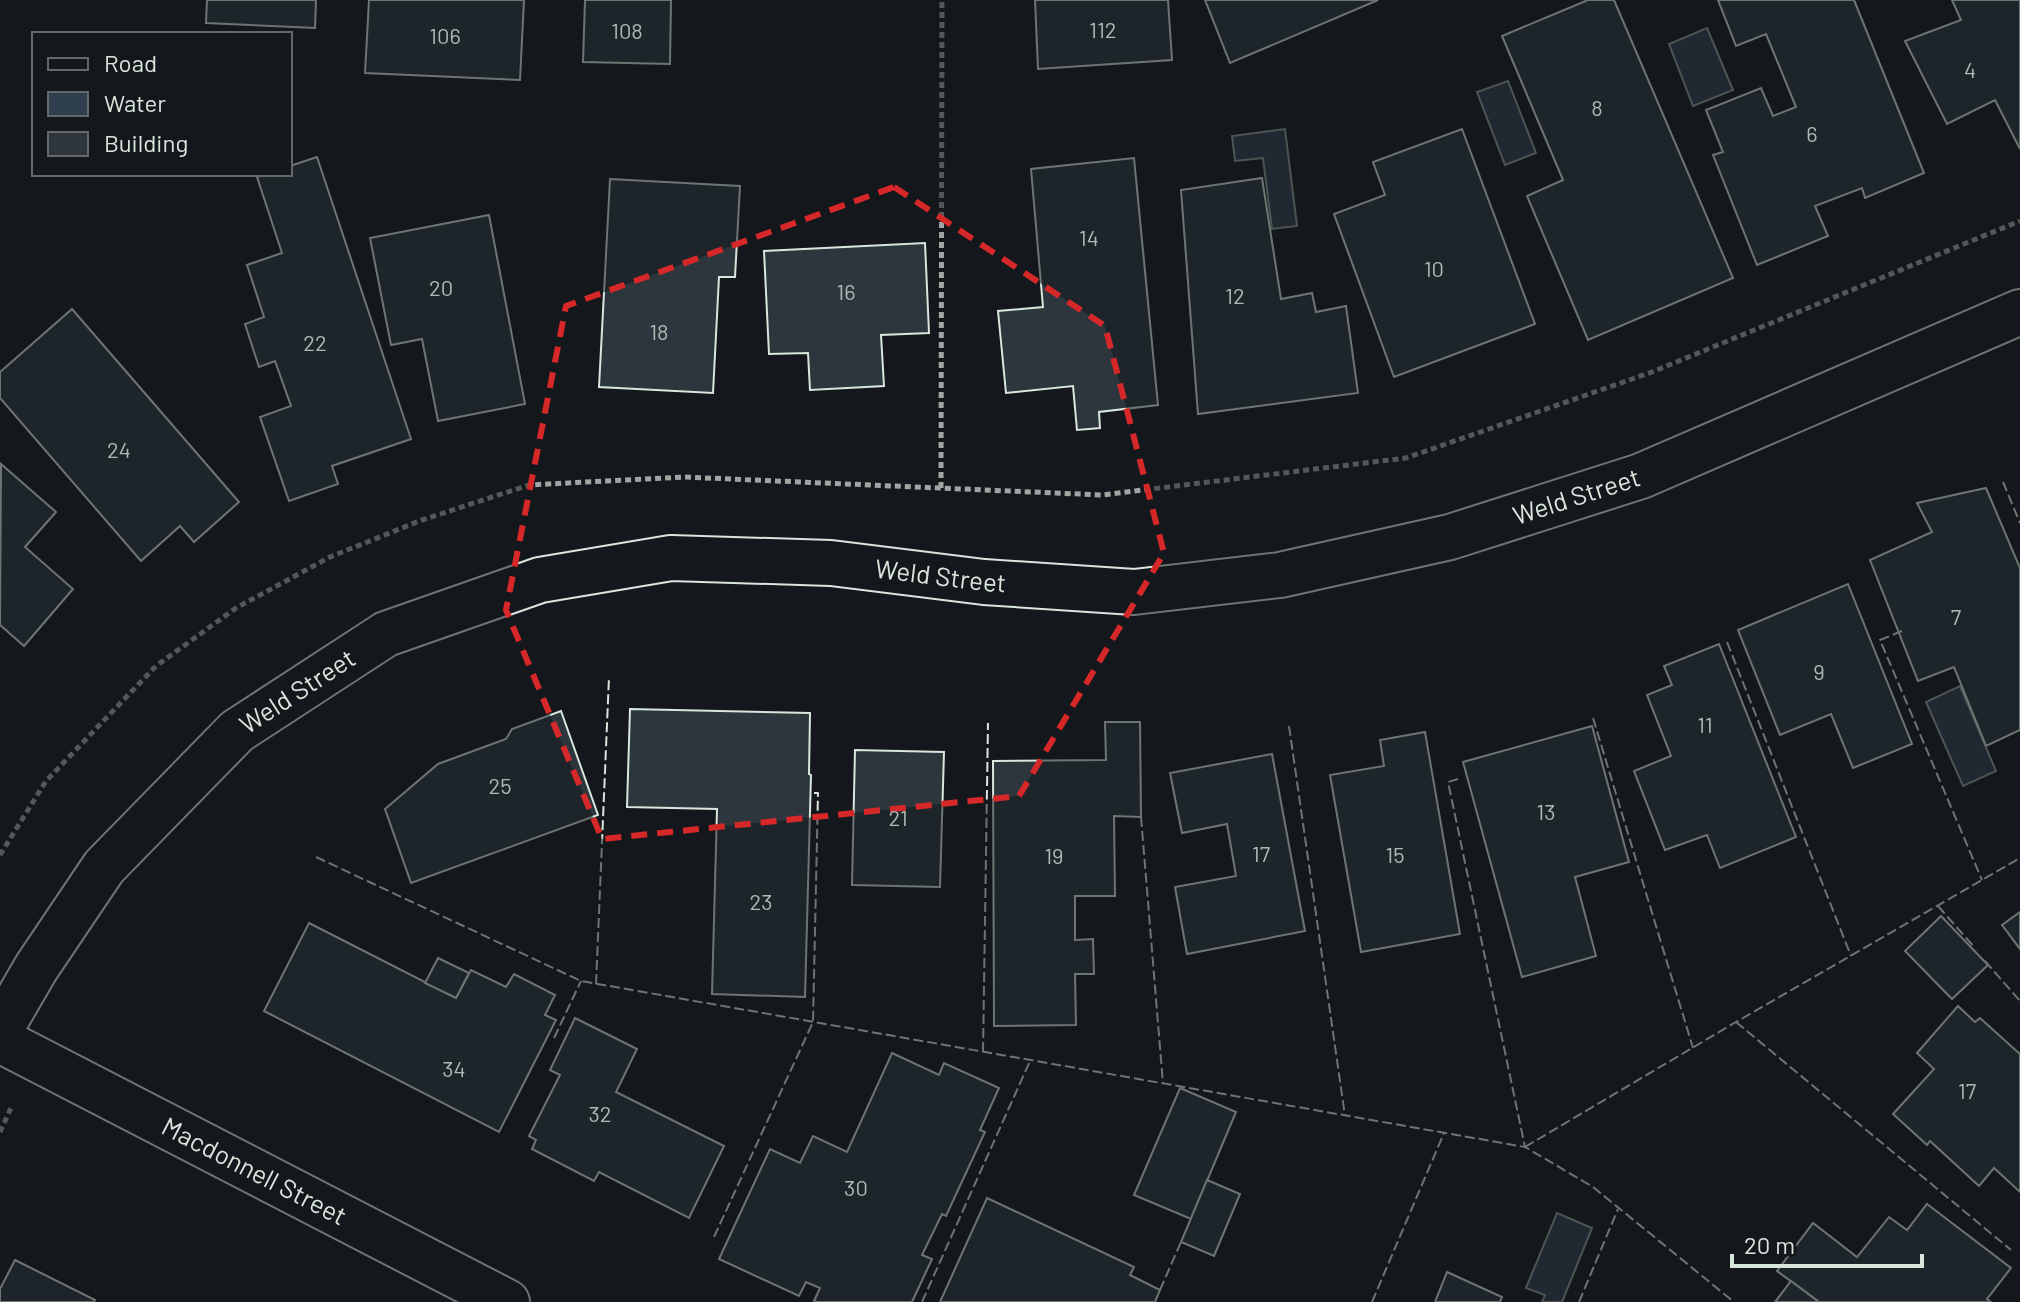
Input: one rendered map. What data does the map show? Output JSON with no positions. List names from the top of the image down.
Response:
{
  "streets": {
    "street": ["Weld Street", "Macdonnell Street"]
  },
  "house_numbers": [
    "112",
    "108",
    "106",
    "4",
    "8",
    "6",
    "14",
    "10",
    "20",
    "16",
    "12",
    "18",
    "22",
    "24",
    "7",
    "9",
    "11",
    "25",
    "13",
    "21",
    "17",
    "15",
    "19",
    "23",
    "34",
    "17",
    "32",
    "30"
  ],
  "legend": ["Road", "Water", "Building"],
  "scale_bar": "20 m"
}
